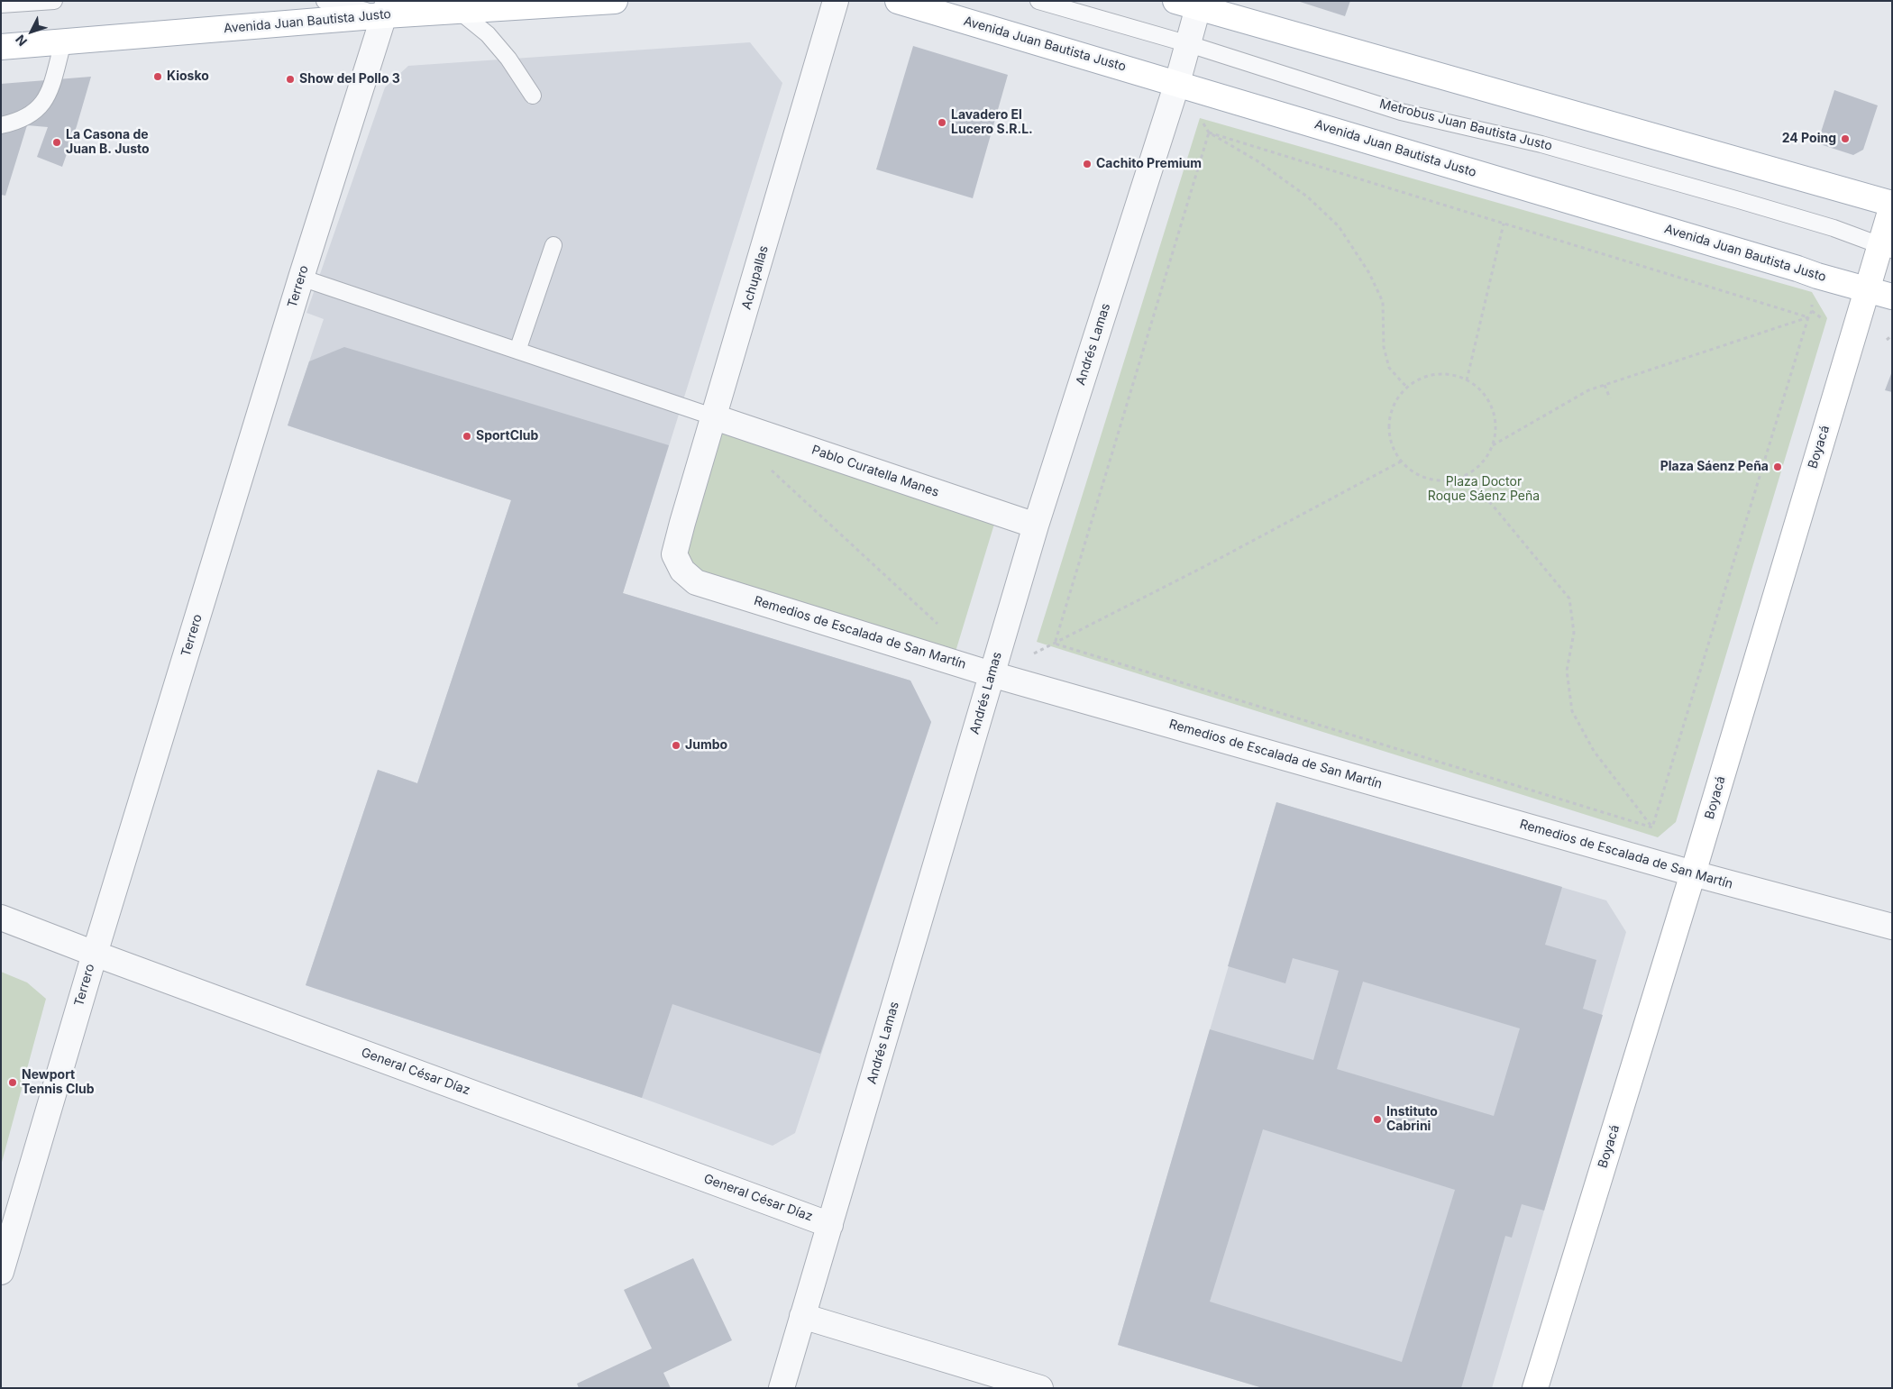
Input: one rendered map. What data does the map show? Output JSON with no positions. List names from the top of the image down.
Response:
{
  "streets": {
    "main road": ["Avenida Juan Bautista Justo", "Boyacá"],
    "street": [
      "Achupallas",
      "Terrero",
      "Andrés Lamas",
      "Pablo Curatella Manes",
      "Remedios de Escalada de San Martín",
      "General César Díaz"
    ],
    "lane": ["Metrobus Juan Bautista Justo"]
  },
  "crossings": [
    ["Avenida Juan Bautista Justo", "Terrero"],
    ["Avenida Juan Bautista Justo", "Andrés Lamas"],
    ["Avenida Juan Bautista Justo", "Boyacá"],
    ["Metrobus Juan Bautista Justo", "Andrés Lamas"],
    ["Metrobus Juan Bautista Justo", "Boyacá"],
    ["Achupallas", "Pablo Curatella Manes"],
    ["Achupallas", "Remedios de Escalada de San Martín"],
    ["Terrero", "General César Díaz"],
    ["Andrés Lamas", "Pablo Curatella Manes"],
    ["Andrés Lamas", "Remedios de Escalada de San Martín"],
    ["Andrés Lamas", "General César Díaz"],
    ["Boyacá", "Remedios de Escalada de San Martín"]
  ],
  "parks": ["Plaza Doctor Roque Sáenz Peña"],
  "places": [
    "Kiosko",
    "Show del Pollo 3",
    "Lavadero El Lucero S.R.L.",
    "24 Poing",
    "La Casona de Juan B. Justo",
    "Cachito Premium",
    "SportClub",
    "Plaza Sáenz Peña",
    "Jumbo",
    "Newport Tennis Club",
    "Instituto Cabrini"
  ],
  "north": "bottom left"
}
